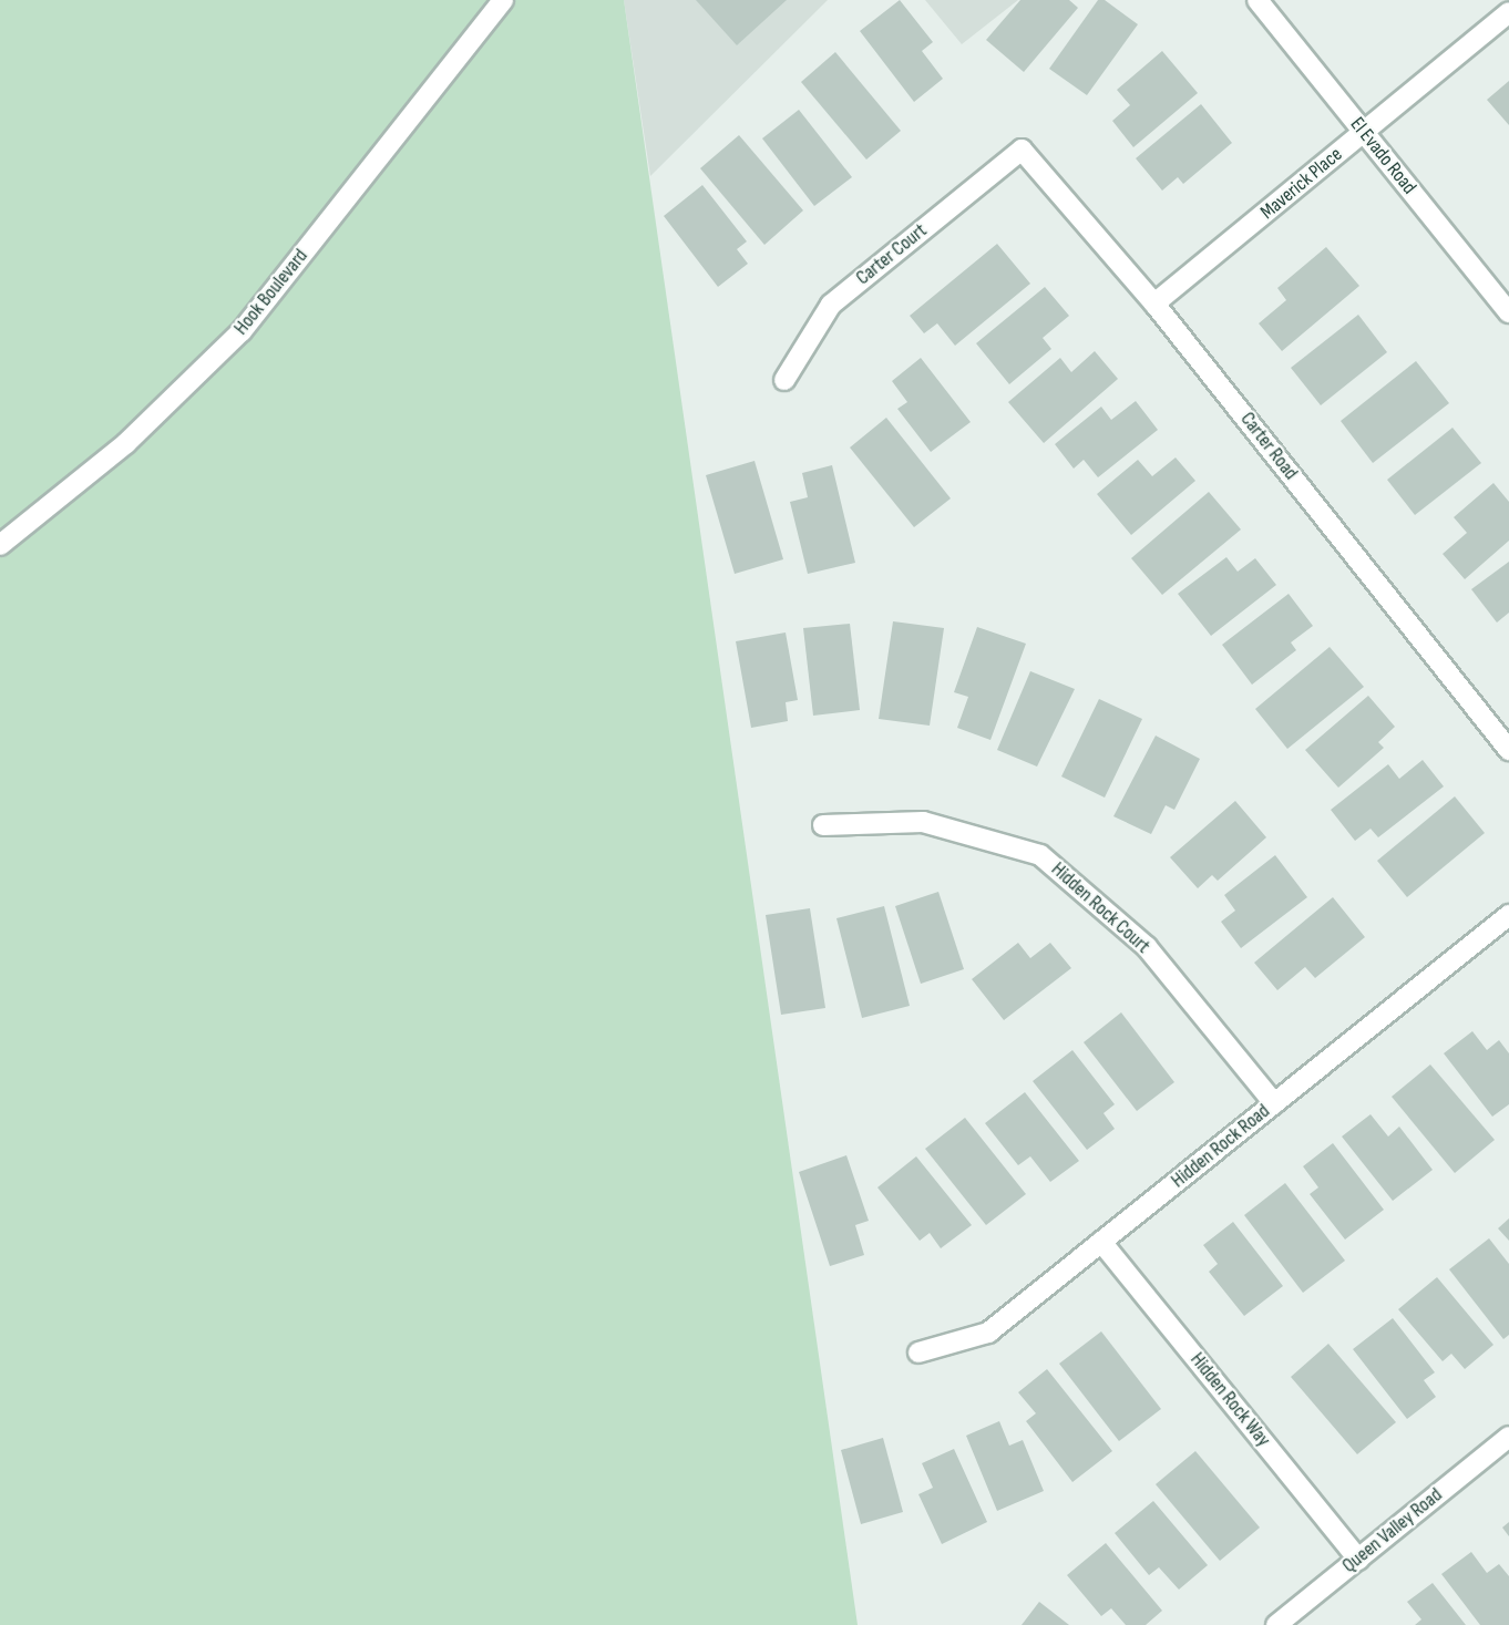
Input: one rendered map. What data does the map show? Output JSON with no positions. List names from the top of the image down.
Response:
{
  "streets": {
    "street": [
      "El Evado Road",
      "Maverick Place",
      "Carter Court",
      "Hook Boulevard",
      "Carter Road",
      "Hidden Rock Court",
      "Hidden Rock Road",
      "Hidden Rock Way",
      "Queen Valley Road"
    ]
  },
  "crossings": [
    ["El Evado Road", "Maverick Place"],
    ["Maverick Place", "Carter Road"],
    ["Carter Court", "Carter Road"],
    ["Hidden Rock Court", "Hidden Rock Road"],
    ["Hidden Rock Road", "Hidden Rock Way"],
    ["Hidden Rock Way", "Queen Valley Road"]
  ]
}
